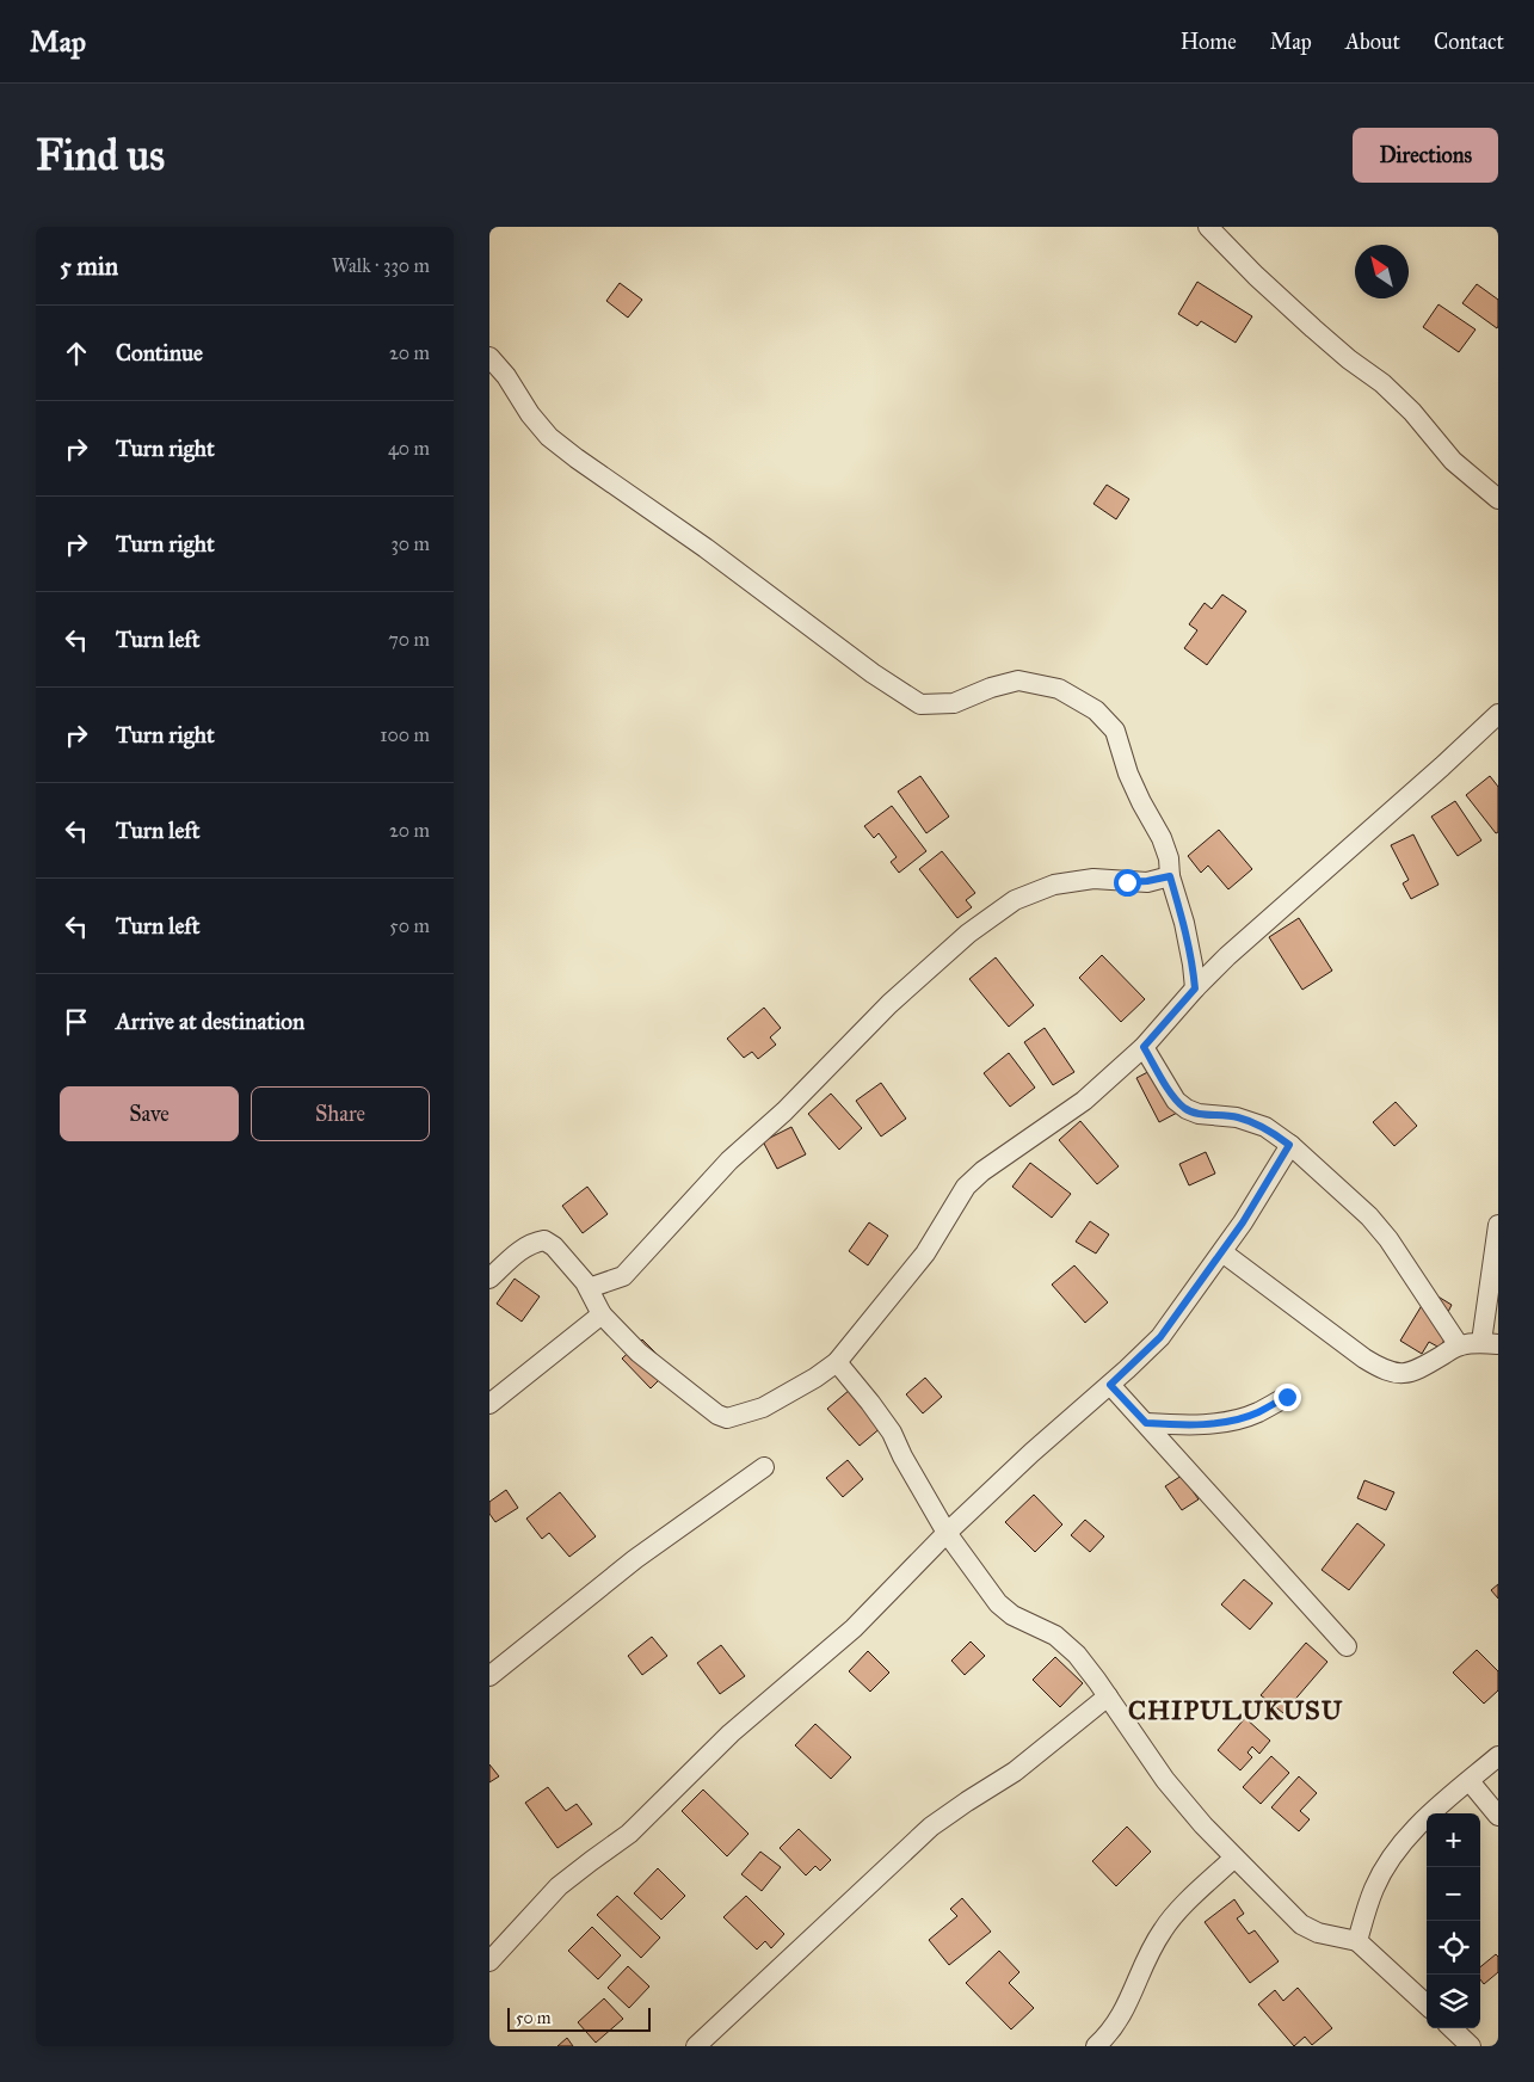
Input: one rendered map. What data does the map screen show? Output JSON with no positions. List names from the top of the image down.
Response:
{
  "districts": ["CHIPULUKUSU"],
  "scale_bar": "50 m",
  "north": "top left",
  "page": {
    "header": "Map",
    "nav": [
      "Home",
      "Map",
      "About",
      "Contact"
    ],
    "buttons": [
      "Directions",
      ["Save", "Share"]
    ],
    "title": "Find us",
    "heading": ["5 min", "Walk · 330 m"],
    "list": [
      ["Continue", "20 m"],
      ["Turn right", "40 m"],
      ["Turn right", "30 m"],
      ["Turn left", "70 m"],
      ["Turn right", "100 m"],
      ["Turn left", "20 m"],
      ["Turn left", "50 m"],
      "Arrive at destination"
    ],
    "map_buttons": ["+", "−"],
    "scale": "50 m"
  }
}
